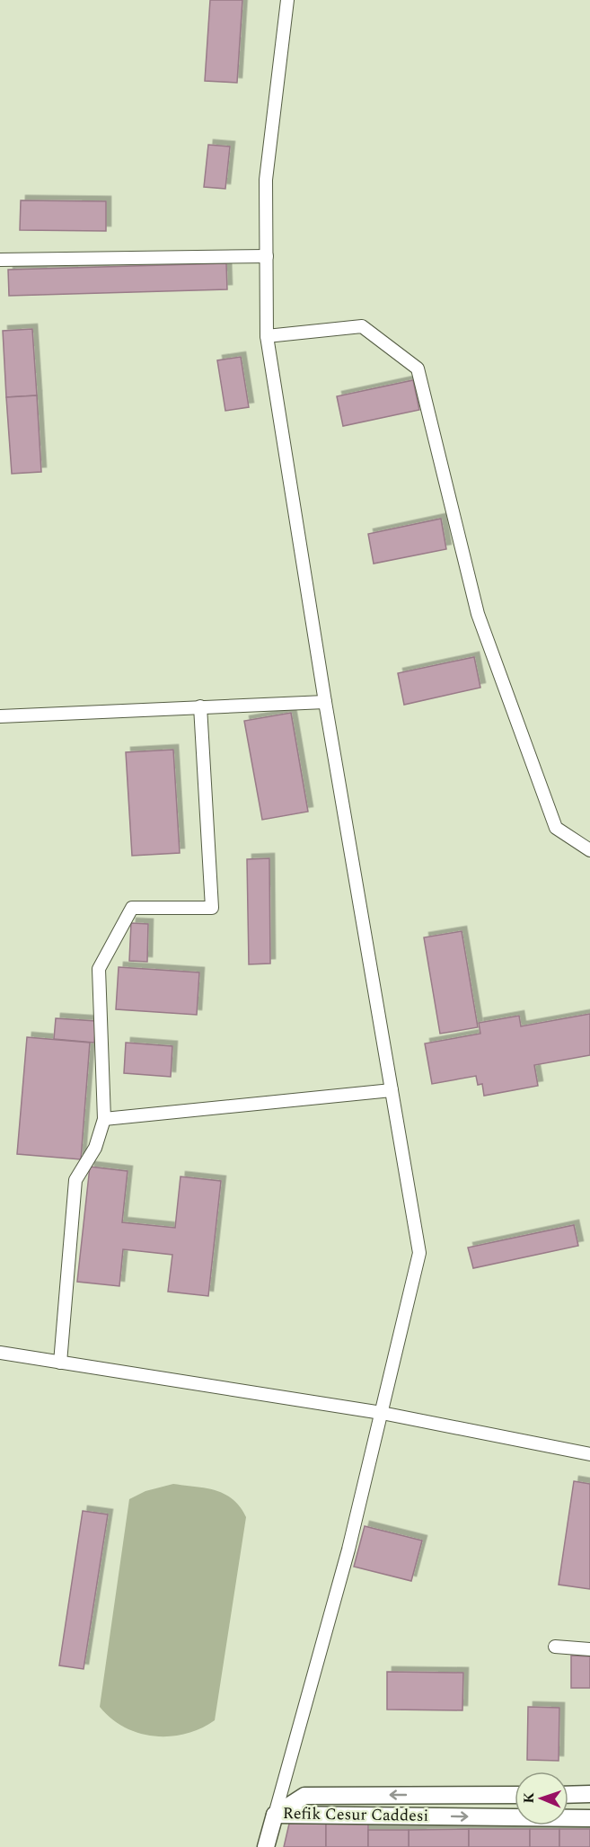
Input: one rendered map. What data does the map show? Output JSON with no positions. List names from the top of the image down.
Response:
{
  "streets": {
    "street": ["Refik Cesur Caddesi"]
  },
  "north": "left"
}
